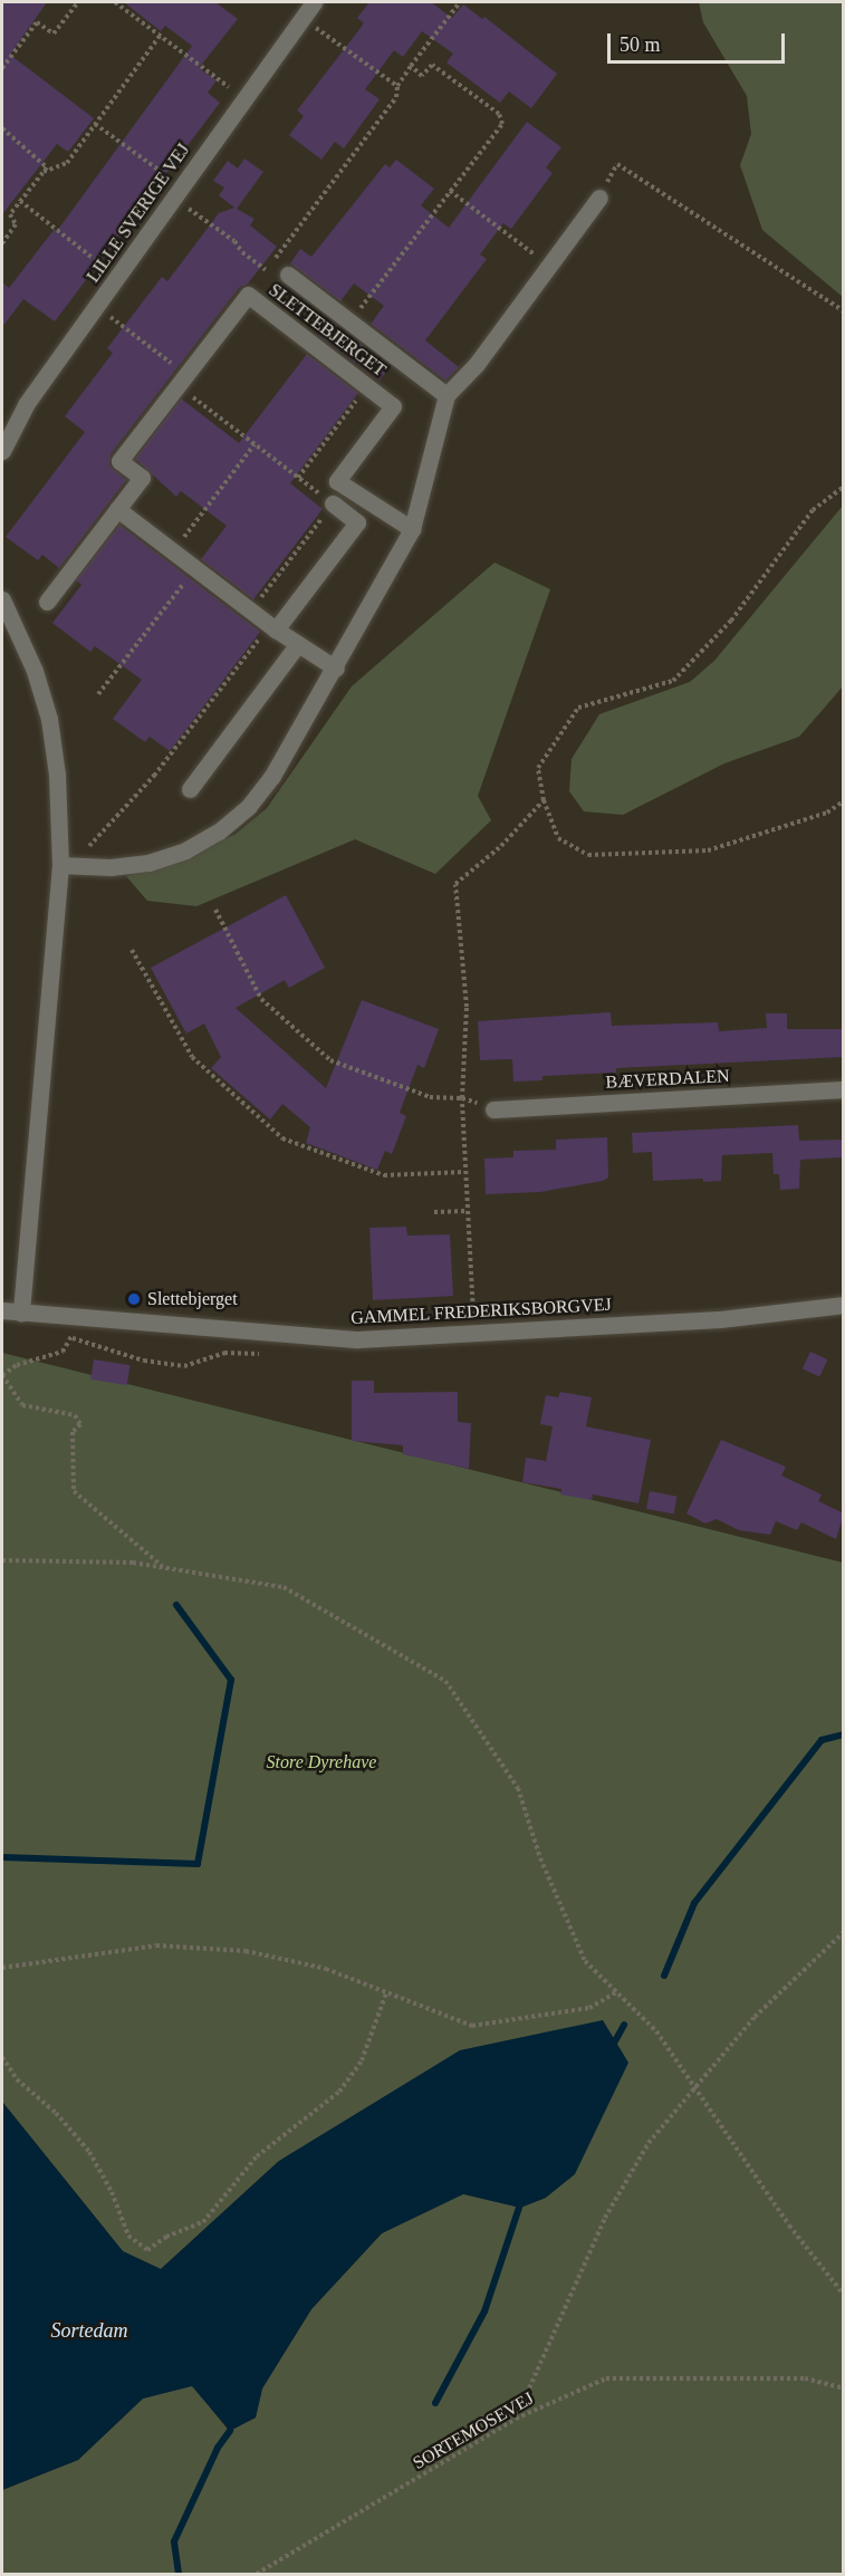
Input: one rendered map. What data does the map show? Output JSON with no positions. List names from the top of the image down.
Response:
{
  "streets": {
    "street": [
      "LILLE SVERIGE VEJ",
      "SLETTEBJERGET",
      "BÆVERDALEN",
      "GAMMEL FREDERIKSBORGVEJ"
    ],
    "path": ["SORTEMOSEVEJ"]
  },
  "water": ["Sortedam"],
  "parks": ["Store Dyrehave"],
  "places": ["Slettebjerget"],
  "scale_bar": "50 m"
}
